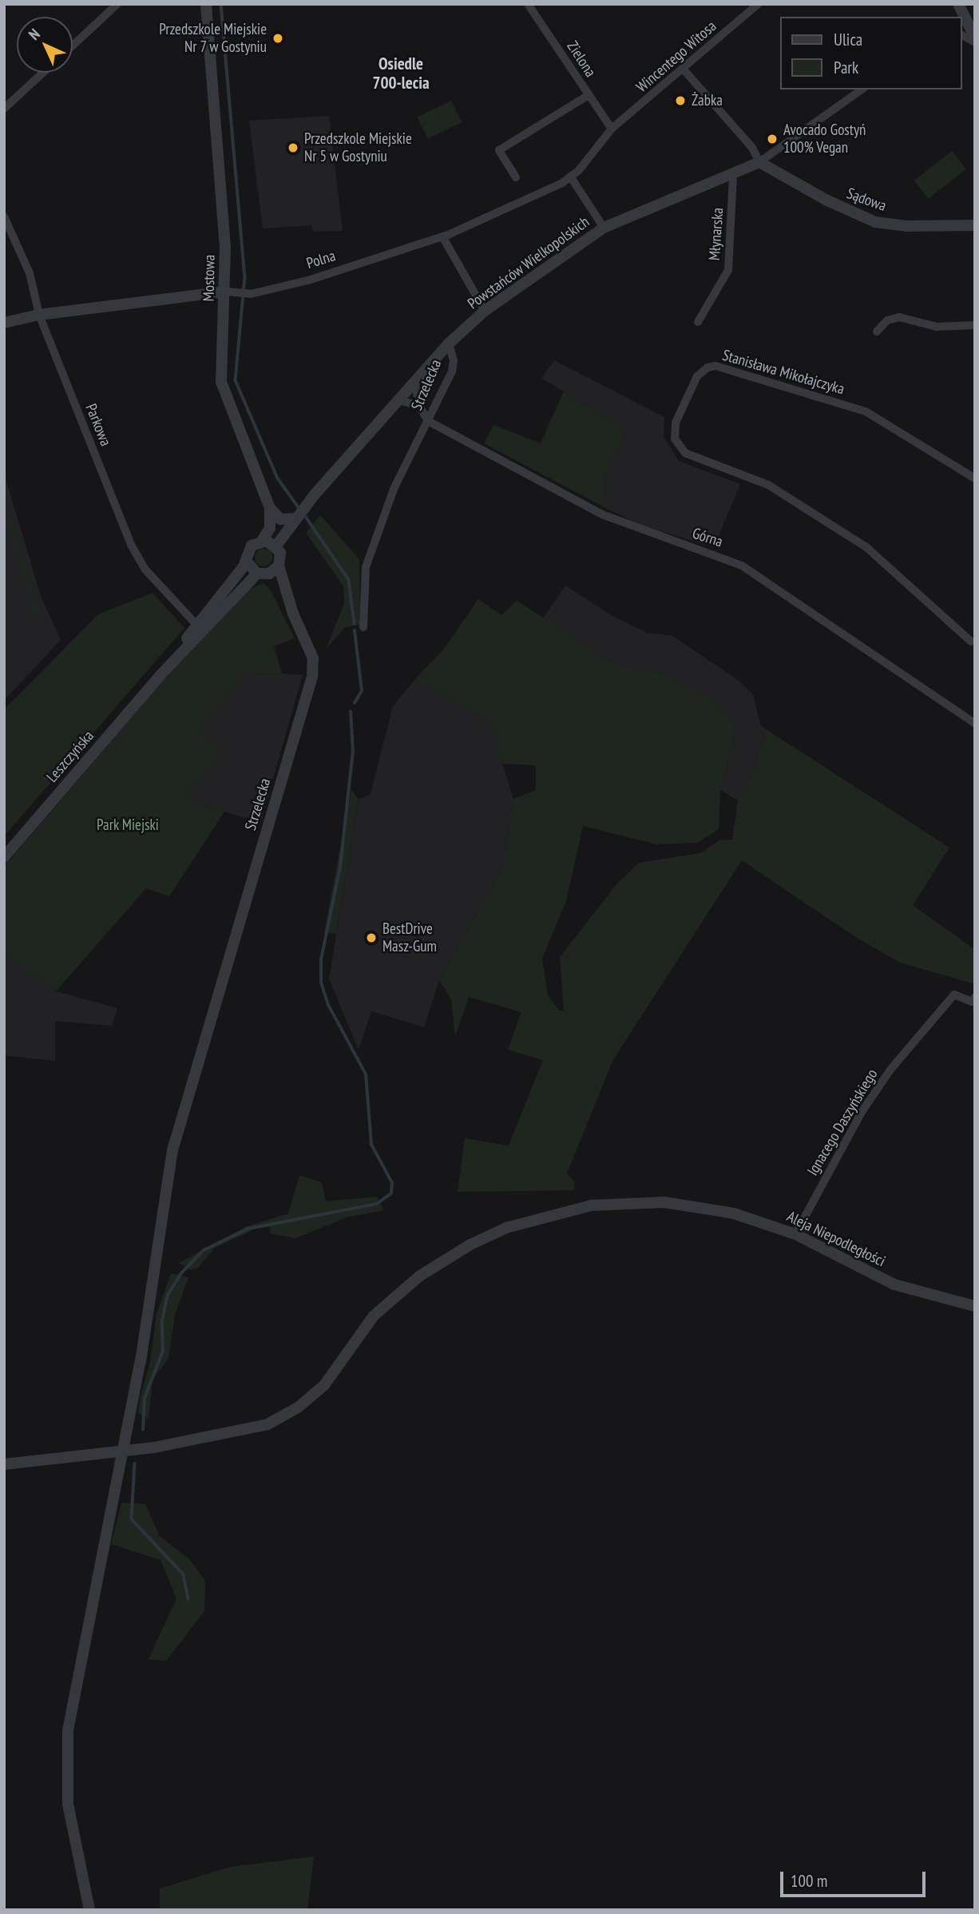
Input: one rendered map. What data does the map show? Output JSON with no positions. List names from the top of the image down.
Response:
{
  "streets": {
    "street": [
      "Wincentego Witosa",
      "Zielona",
      "Sądowa",
      "Młynarska",
      "Polna",
      "Powstańców Wielkopolskich",
      "Mostowa",
      "Stanisława Mikołajczyka",
      "Strzelecka",
      "Parkowa",
      "Górna",
      "Leszczyńska",
      "Ignacego Daszyńskiego",
      "Aleja Niepodległości"
    ]
  },
  "crossings": [
    ["Wincentego Witosa", "Zielona"],
    ["Wincentego Witosa", "Polna"],
    ["Zielona", "Polna"],
    ["Sądowa", "Powstańców Wielkopolskich"],
    ["Młynarska", "Powstańców Wielkopolskich"],
    ["Polna", "Mostowa"],
    ["Polna", "Parkowa"],
    ["Powstańców Wielkopolskich", "Strzelecka"],
    ["Powstańców Wielkopolskich", "Leszczyńska"],
    ["Strzelecka", "Górna"],
    ["Strzelecka", "Leszczyńska"],
    ["Strzelecka", "Aleja Niepodległości"],
    ["Parkowa", "Leszczyńska"],
    ["Ignacego Daszyńskiego", "Aleja Niepodległości"]
  ],
  "districts": ["Osiedle 700-lecia"],
  "parks": ["Park Miejski"],
  "places": [
    "Przedszkole Miejskie Nr 7 w Gostyniu",
    "Żabka",
    "Avocado Gostyń 100% Vegan",
    "Przedszkole Miejskie Nr 5 w Gostyniu",
    "BestDrive Masz-Gum"
  ],
  "legend": ["Ulica", "Park"],
  "scale_bar": "100 m",
  "north": "top left"
}
